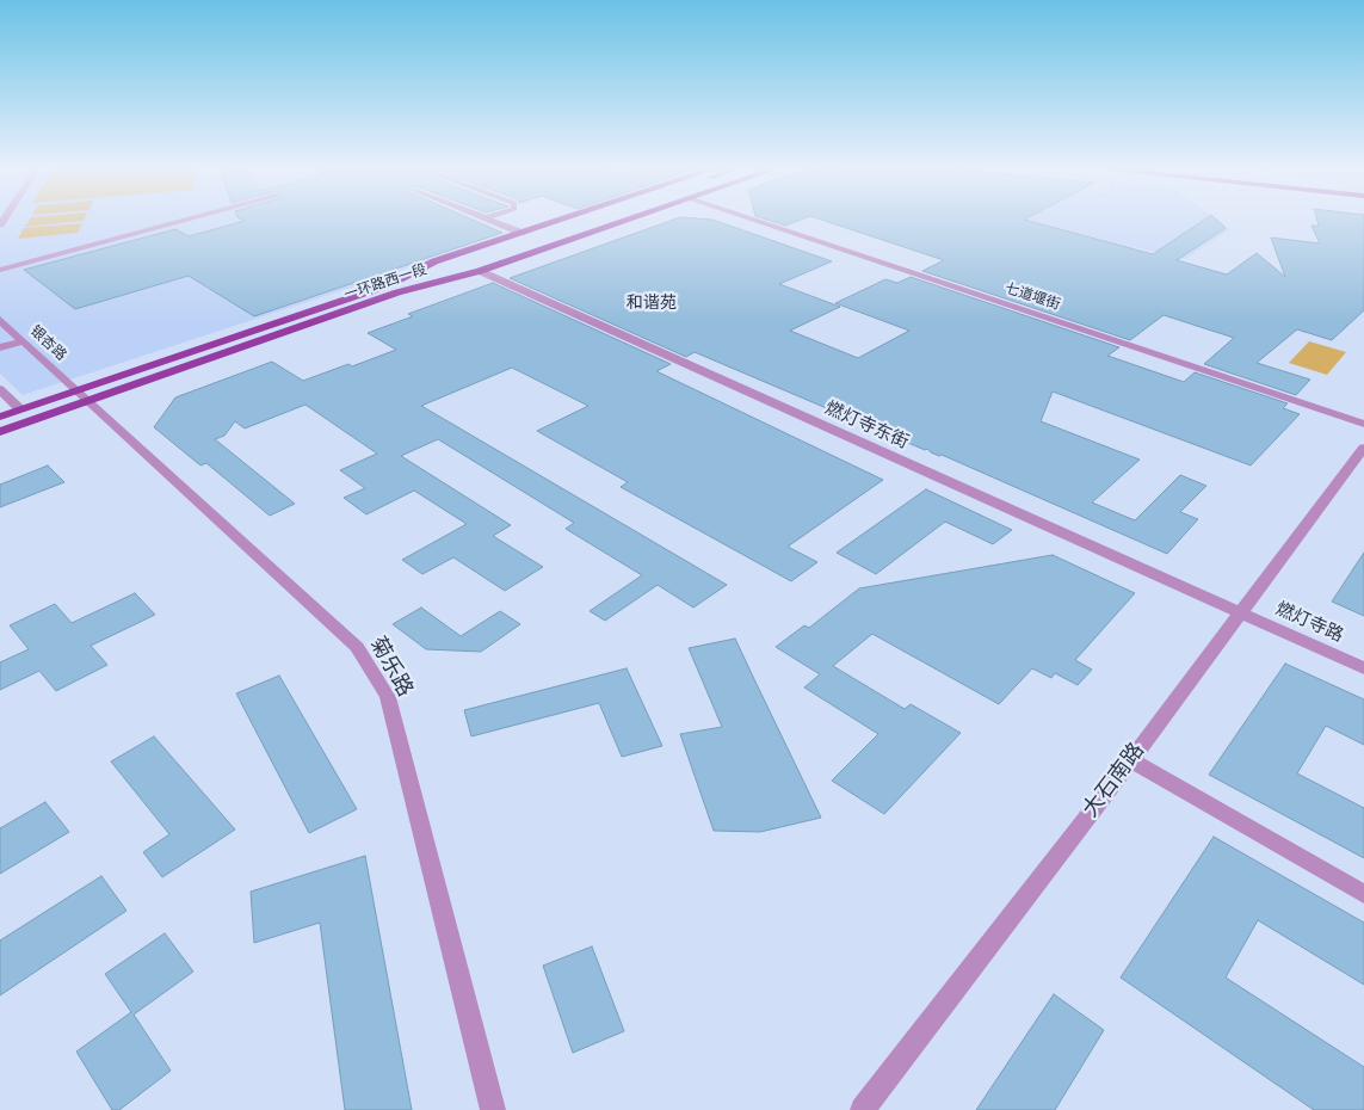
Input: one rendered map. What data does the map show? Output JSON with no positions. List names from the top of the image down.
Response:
{
  "streets": {
    "main road": ["一环路西一段"],
    "street": [
      "七道堰街",
      "银杏路",
      "燃灯寺东街",
      "燃灯寺路",
      "菊乐路",
      "大石南路"
    ]
  },
  "crossings": [
    ["一环路西一段", "银杏路"],
    ["一环路西一段", "菊乐路"],
    ["银杏路", "菊乐路"],
    ["燃灯寺东街", "燃灯寺路"],
    ["燃灯寺东街", "大石南路"],
    ["燃灯寺路", "大石南路"]
  ],
  "districts": ["和谐苑"]
}
